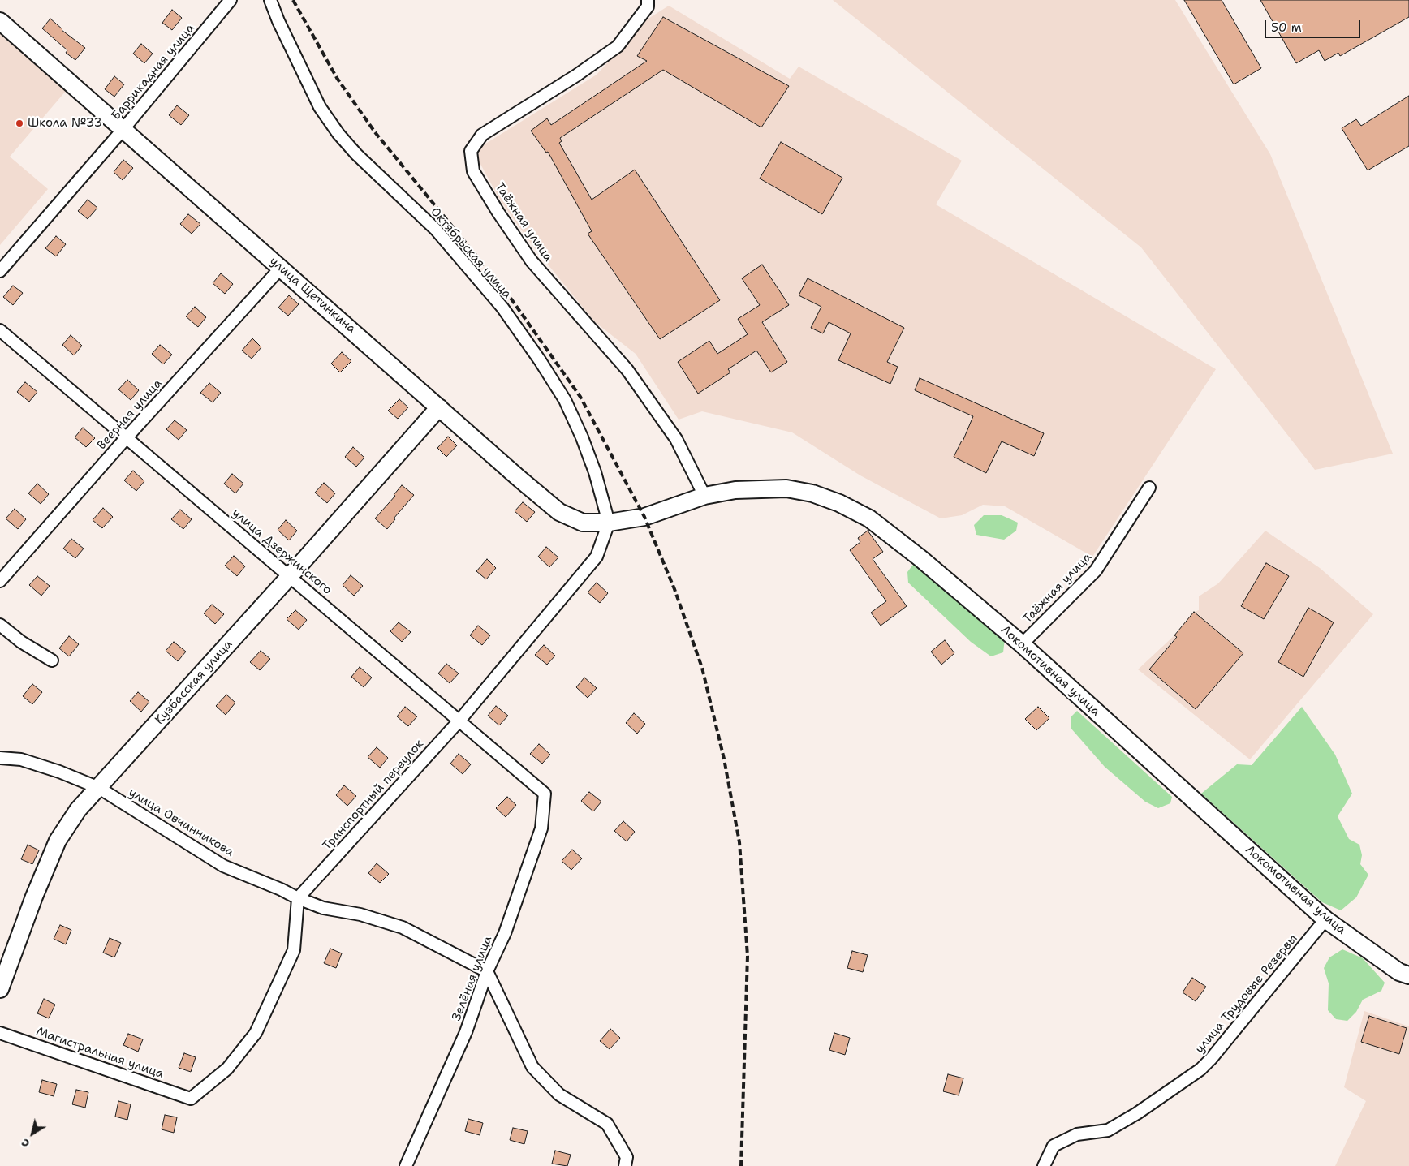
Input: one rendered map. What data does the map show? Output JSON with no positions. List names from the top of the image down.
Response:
{
  "streets": {
    "street": [
      "Баррикадная улица",
      "Таёжная улица",
      "Октябрьская улица",
      "улица Щетинкина",
      "Веерная улица",
      "улица Дзержинского",
      "Локомотивная улица",
      "Кузбасская улица",
      "Транспортный переулок",
      "улица Овчинникова",
      "Зелёная улица",
      "улица Трудовые Резервы",
      "Магистральная улица"
    ]
  },
  "crossings": [
    ["Баррикадная улица", "улица Щетинкина"],
    ["Таёжная улица", "Локомотивная улица"],
    ["Октябрьская улица", "улица Щетинкина"],
    ["Октябрьская улица", "Транспортный переулок"],
    ["улица Щетинкина", "Веерная улица"],
    ["улица Щетинкина", "Локомотивная улица"],
    ["улица Щетинкина", "Кузбасская улица"],
    ["улица Щетинкина", "Транспортный переулок"],
    ["Веерная улица", "улица Дзержинского"],
    ["улица Дзержинского", "Кузбасская улица"],
    ["улица Дзержинского", "Транспортный переулок"],
    ["улица Дзержинского", "Зелёная улица"],
    ["Локомотивная улица", "улица Трудовые Резервы"],
    ["Кузбасская улица", "улица Овчинникова"],
    ["Транспортный переулок", "улица Овчинникова"],
    ["Транспортный переулок", "Магистральная улица"],
    ["улица Овчинникова", "Зелёная улица"],
    ["улица Овчинникова", "Магистральная улица"]
  ],
  "places": ["Школа №33"],
  "scale_bar": "50 m",
  "north": "bottom left"
}
